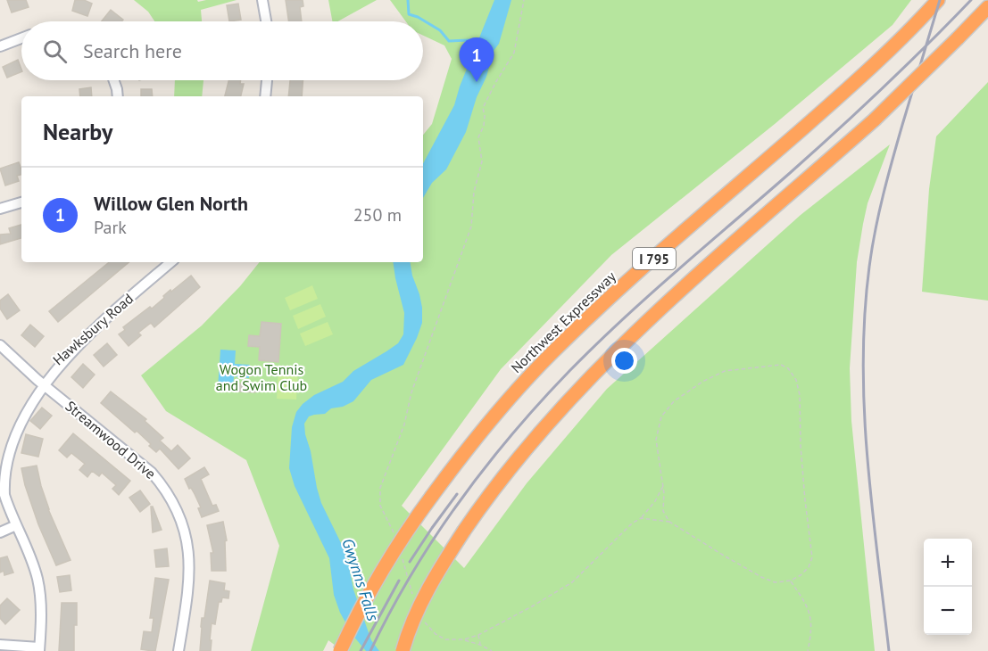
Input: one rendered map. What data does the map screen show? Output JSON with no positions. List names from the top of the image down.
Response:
{
  "streets": {
    "highway": ["I 795", "Northwest Expressway"],
    "street": ["Hawksbury Road", "Streamwood Drive"]
  },
  "crossings": [
    ["Hawksbury Road", "Streamwood Drive"]
  ],
  "water": ["Gwynns Falls"],
  "parks": ["Wogon Tennis and Swim Club"],
  "page": {
    "search": "Search here",
    "pins": "1",
    "heading": "Nearby",
    "list": [
      {
        "mark": "1",
        "name": "Willow Glen North",
        "note": "Park",
        "value": "250 m"
      }
    ],
    "map_buttons": ["+", "−"]
  }
}
